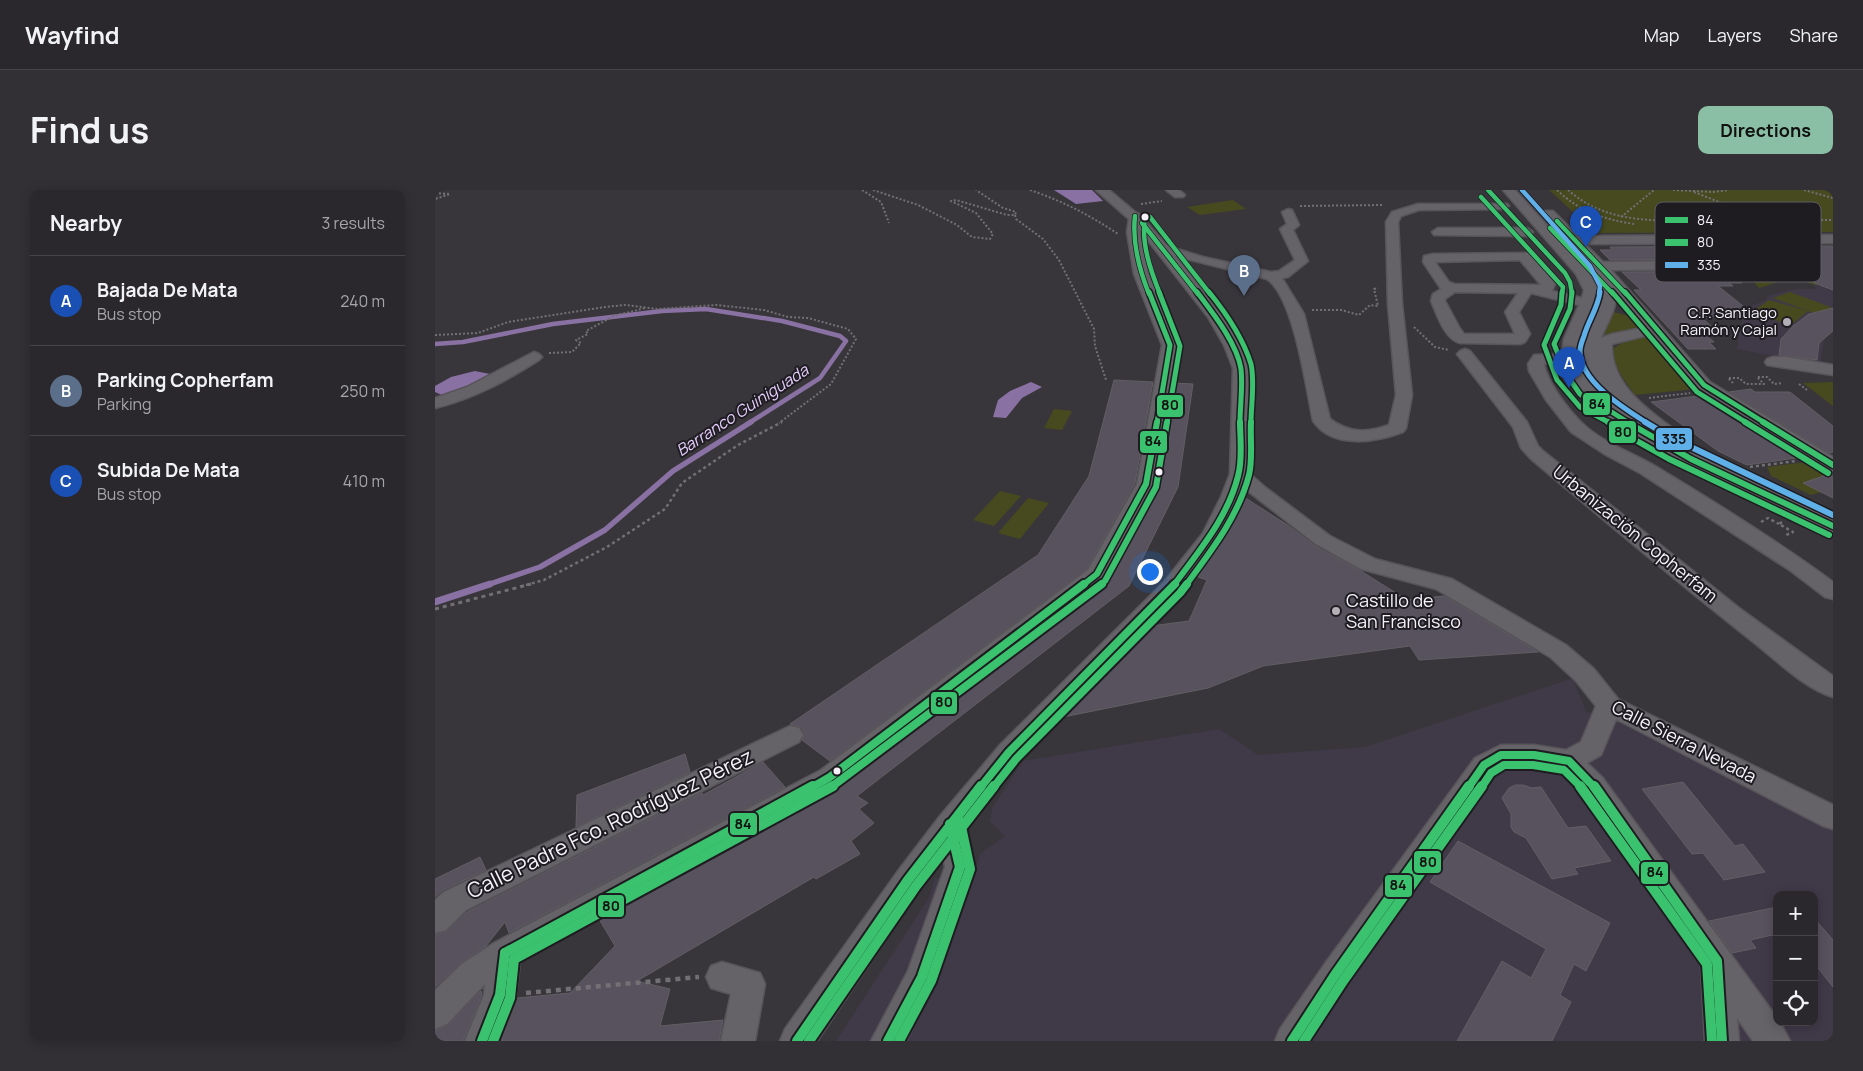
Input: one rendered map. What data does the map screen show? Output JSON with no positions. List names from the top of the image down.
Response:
{
  "streets": {
    "street": ["Urbanización Copherfam", "Calle Sierra Nevada", "Calle Padre Fco. Rodríguez Pérez"]
  },
  "water": ["Barranco Guiniguada"],
  "places": ["C.P. Santiago Ramón y Cajal", "Castillo de San Francisco"],
  "lines": ["transit line 84", "transit line 335", "transit line 80"],
  "legend": ["84", "80", "335"],
  "page": {
    "header": "Wayfind",
    "nav": ["Map", "Layers", "Share"],
    "title": "Find us",
    "buttons": "Directions",
    "heading": ["Nearby", "3 results"],
    "pins": ["C", "B", "A"],
    "list": [
      {
        "mark": "A",
        "name": "Bajada De Mata",
        "note": "Bus stop",
        "value": "240 m"
      },
      {
        "mark": "B",
        "name": "Parking Copherfam",
        "note": "Parking",
        "value": "250 m"
      },
      {
        "mark": "C",
        "name": "Subida De Mata",
        "note": "Bus stop",
        "value": "410 m"
      }
    ],
    "map_buttons": ["+", "−"]
  }
}
